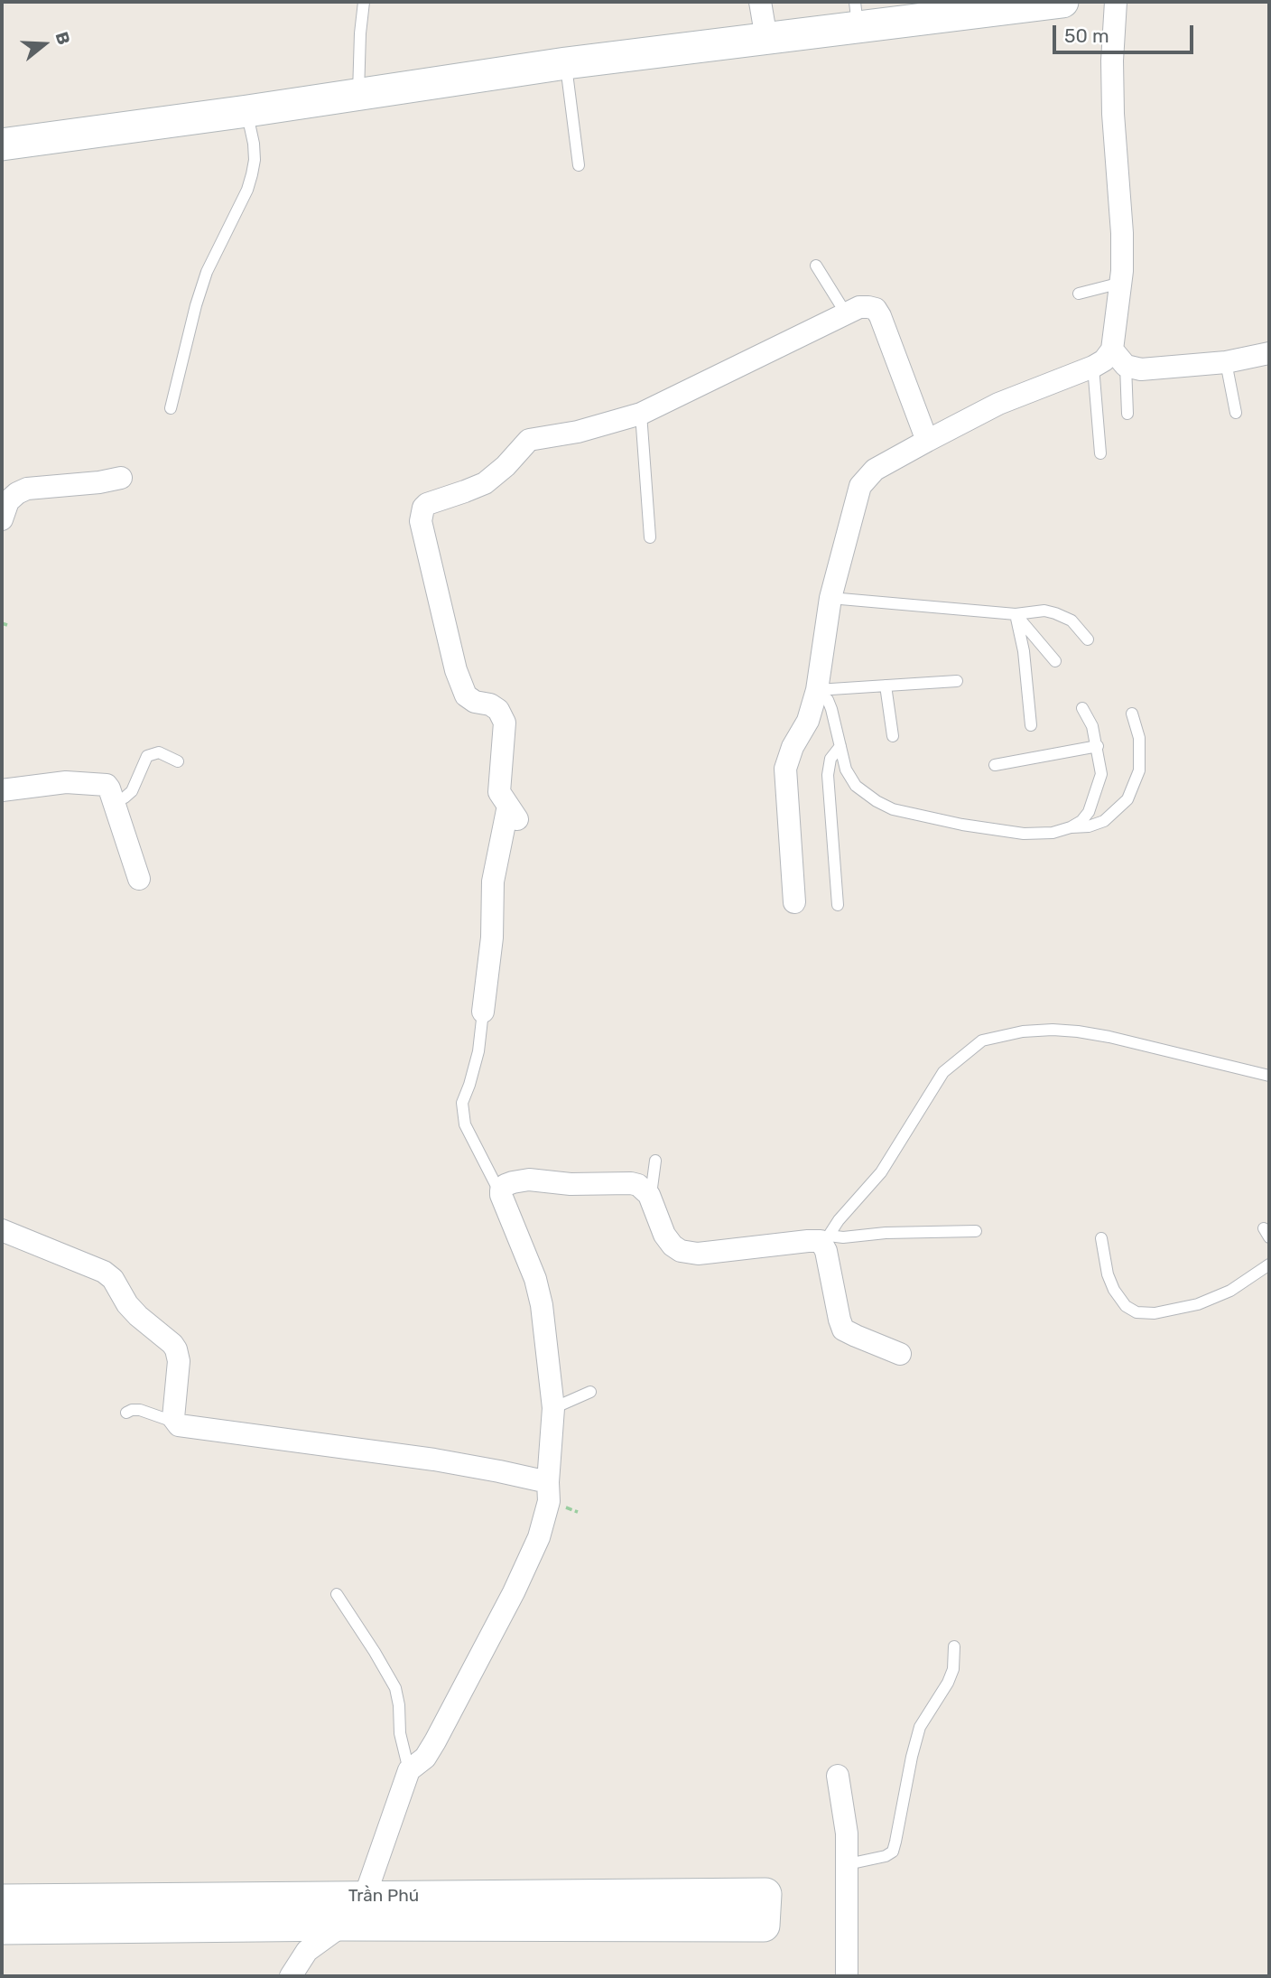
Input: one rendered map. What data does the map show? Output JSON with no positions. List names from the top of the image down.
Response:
{
  "streets": {
    "main road": ["Trần Phú"]
  },
  "scale_bar": "50 m",
  "north": "right"
}
